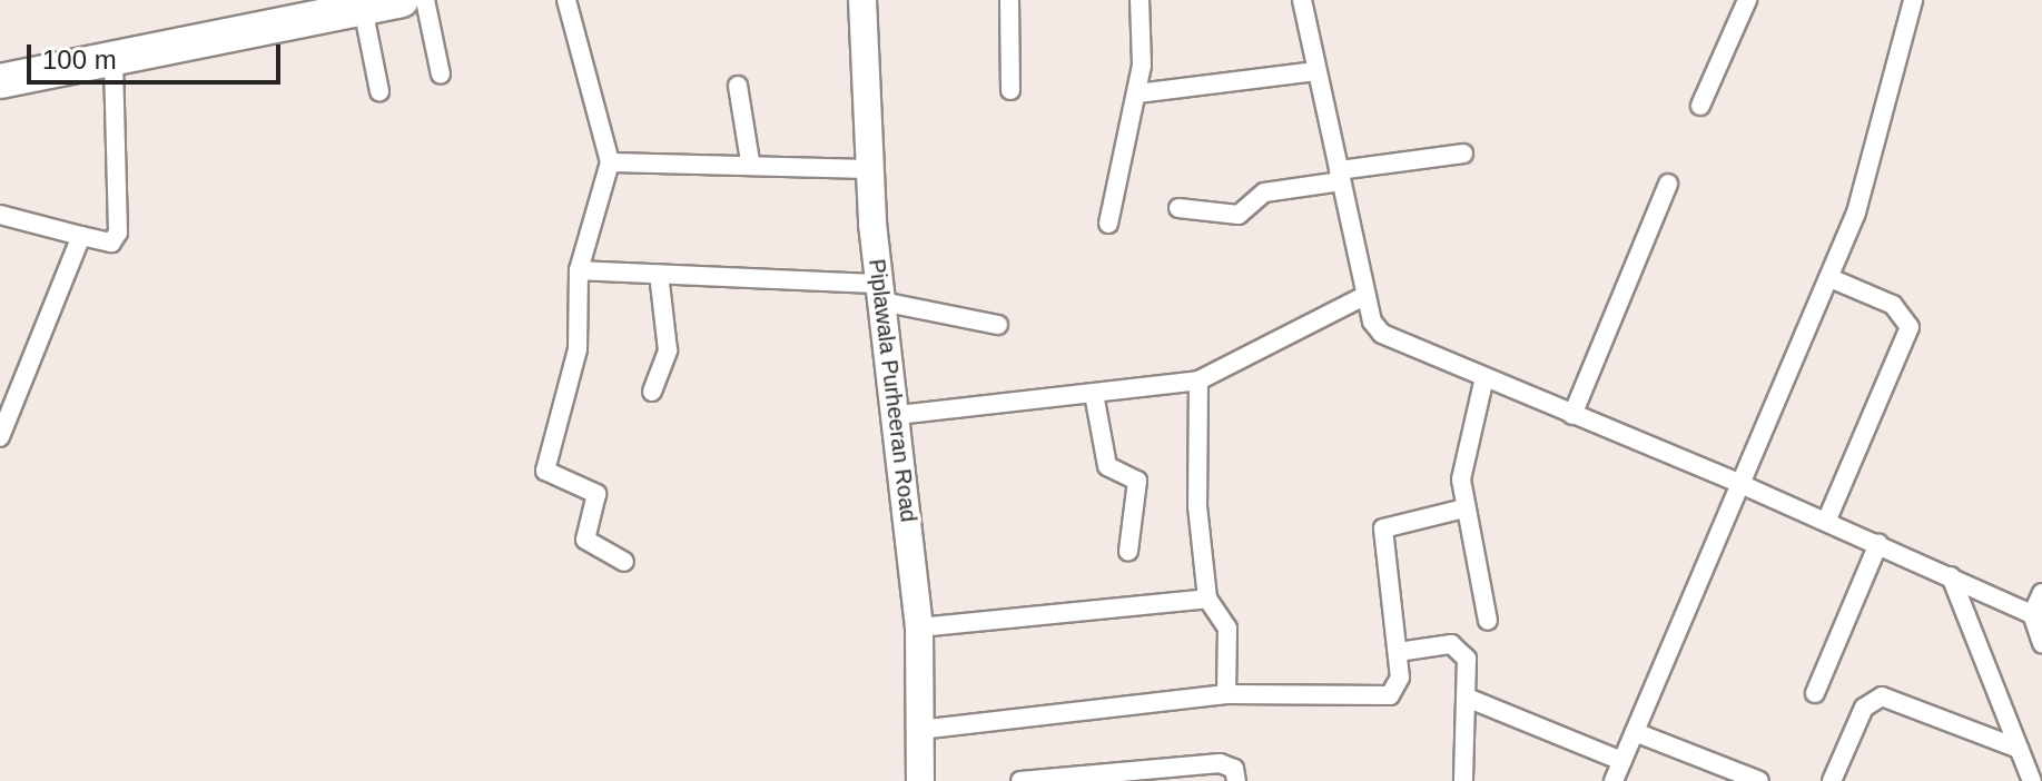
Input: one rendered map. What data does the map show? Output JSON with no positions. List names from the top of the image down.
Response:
{
  "streets": {
    "street": ["Piplawala Purheeran Road"]
  },
  "scale_bar": "100 m"
}
